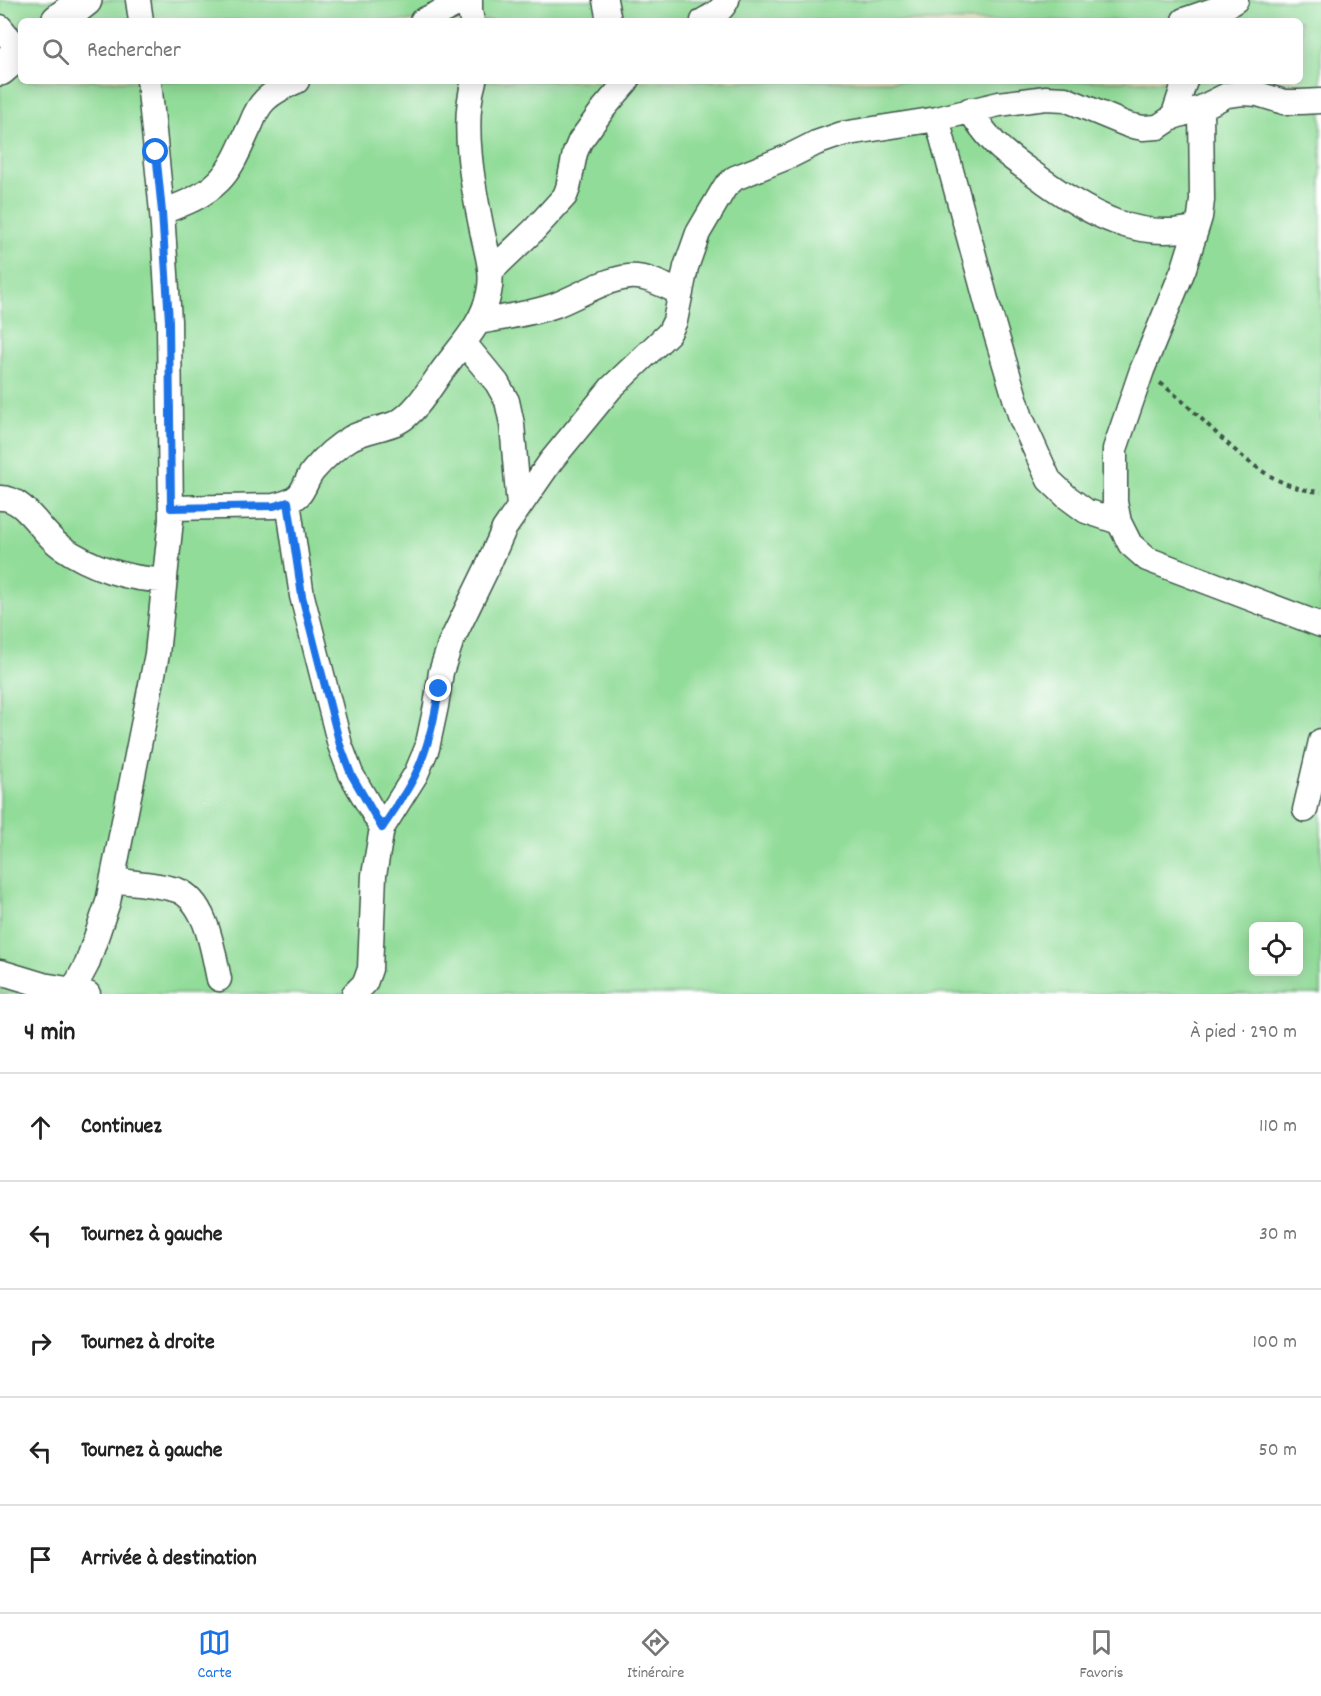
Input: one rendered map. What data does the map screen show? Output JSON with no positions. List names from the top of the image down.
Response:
{
  "page": {
    "search": "Rechercher",
    "heading": ["4 min", "À pied · 290 m"],
    "list": [
      ["Continuez", "110 m"],
      ["Tournez à gauche", "30 m"],
      ["Tournez à droite", "100 m"],
      ["Tournez à gauche", "50 m"],
      "Arrivée à destination"
    ],
    "nav": ["Carte", "Itinéraire", "Favoris"]
  }
}
